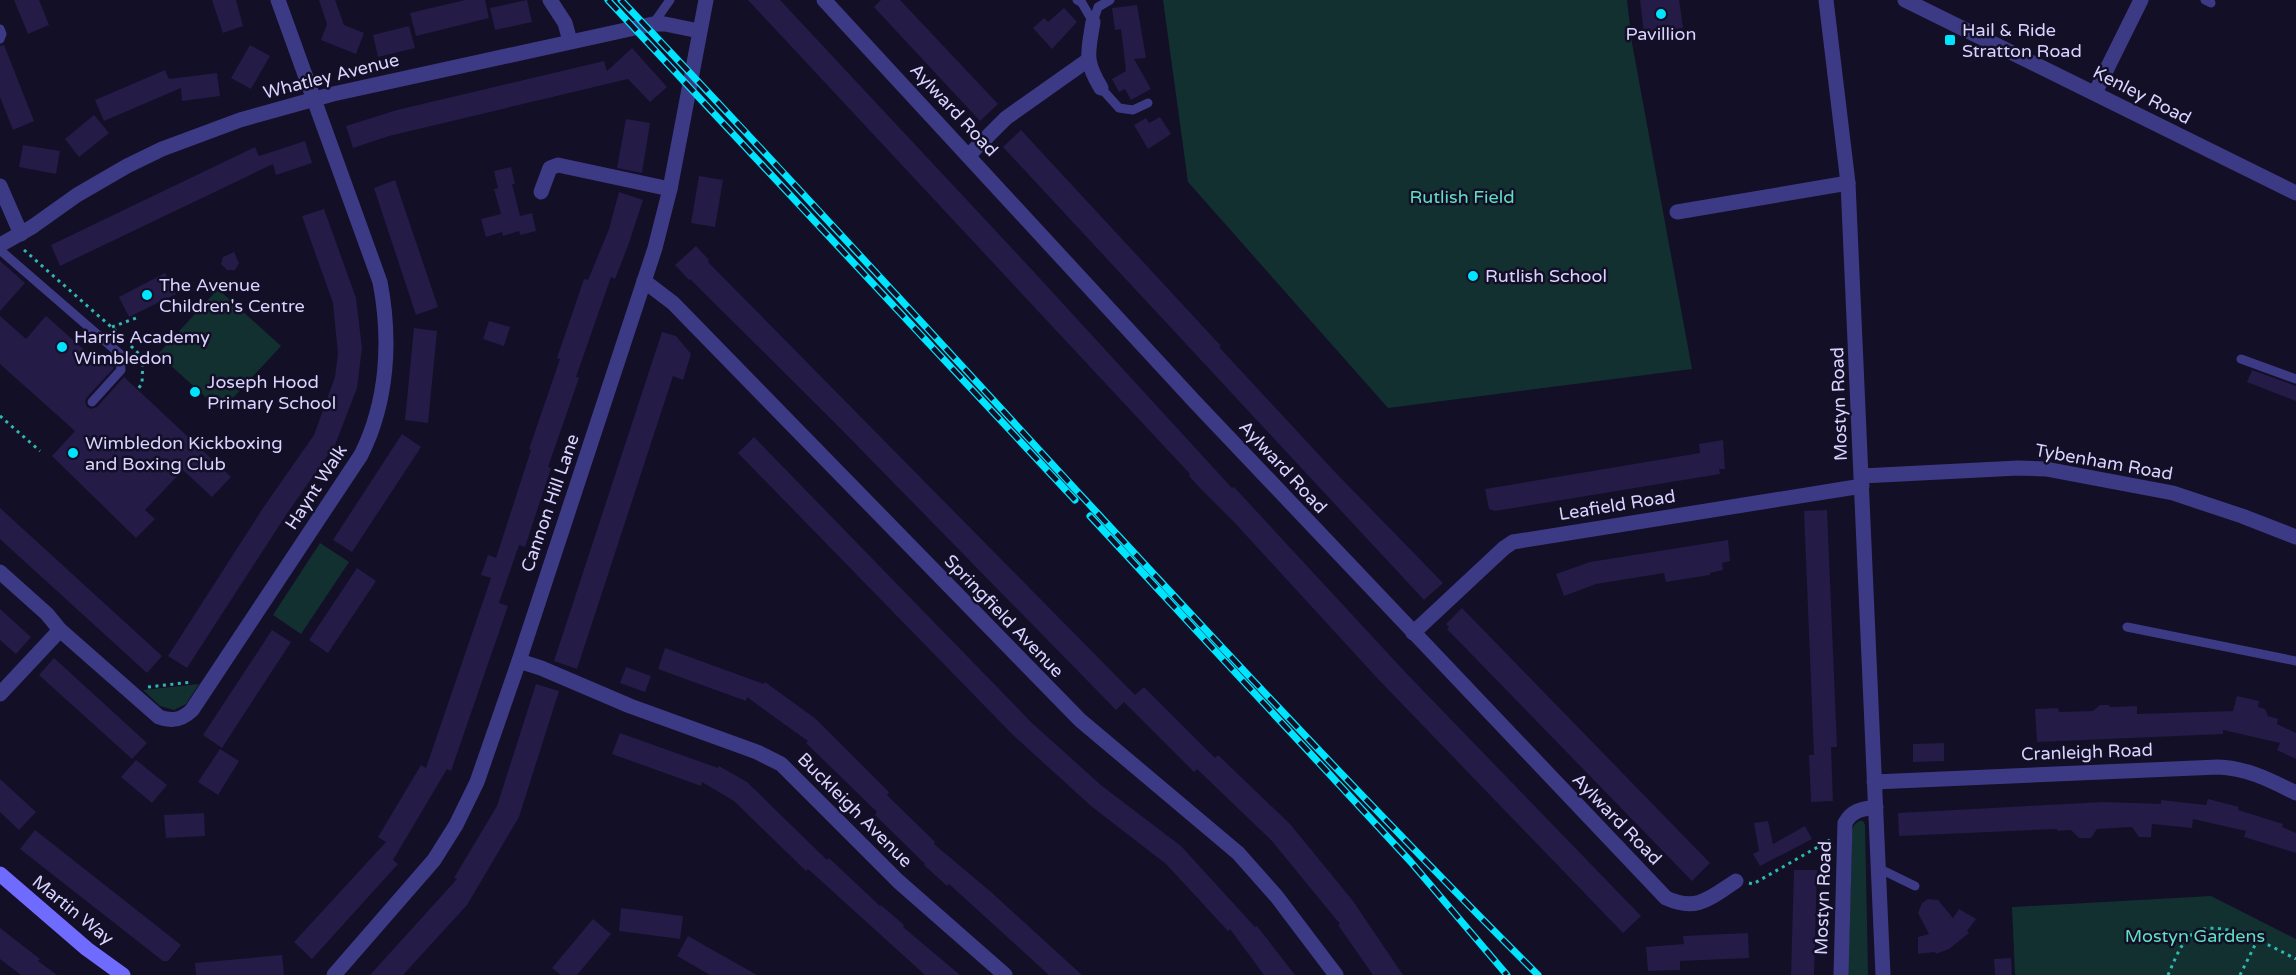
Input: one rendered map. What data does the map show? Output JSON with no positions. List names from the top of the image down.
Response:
{
  "streets": {
    "main road": ["Martin Way"],
    "street": [
      "Whatley Avenue",
      "Kenley Road",
      "Aylward Road",
      "Mostyn Road",
      "Tybenham Road",
      "Haynt Walk",
      "Cannon Hill Lane",
      "Leafield Road",
      "Springfield Avenue",
      "Cranleigh Road",
      "Buckleigh Avenue"
    ]
  },
  "crossings": [
    ["Whatley Avenue", "Haynt Walk"],
    ["Whatley Avenue", "Cannon Hill Lane"],
    ["Aylward Road", "Leafield Road"],
    ["Mostyn Road", "Tybenham Road"],
    ["Mostyn Road", "Leafield Road"],
    ["Mostyn Road", "Cranleigh Road"],
    ["Tybenham Road", "Leafield Road"],
    ["Cannon Hill Lane", "Springfield Avenue"],
    ["Cannon Hill Lane", "Buckleigh Avenue"]
  ],
  "parks": ["Rutlish Field", "Mostyn Gardens"],
  "places": {
    "other": [
      "Pavillion",
      "Rutlish School",
      "The Avenue Children's Centre",
      "Harris Academy Wimbledon",
      "Joseph Hood Primary School",
      "Wimbledon Kickboxing and Boxing Club"
    ],
    "transit": ["Hail & Ride Stratton Road"]
  }
}
